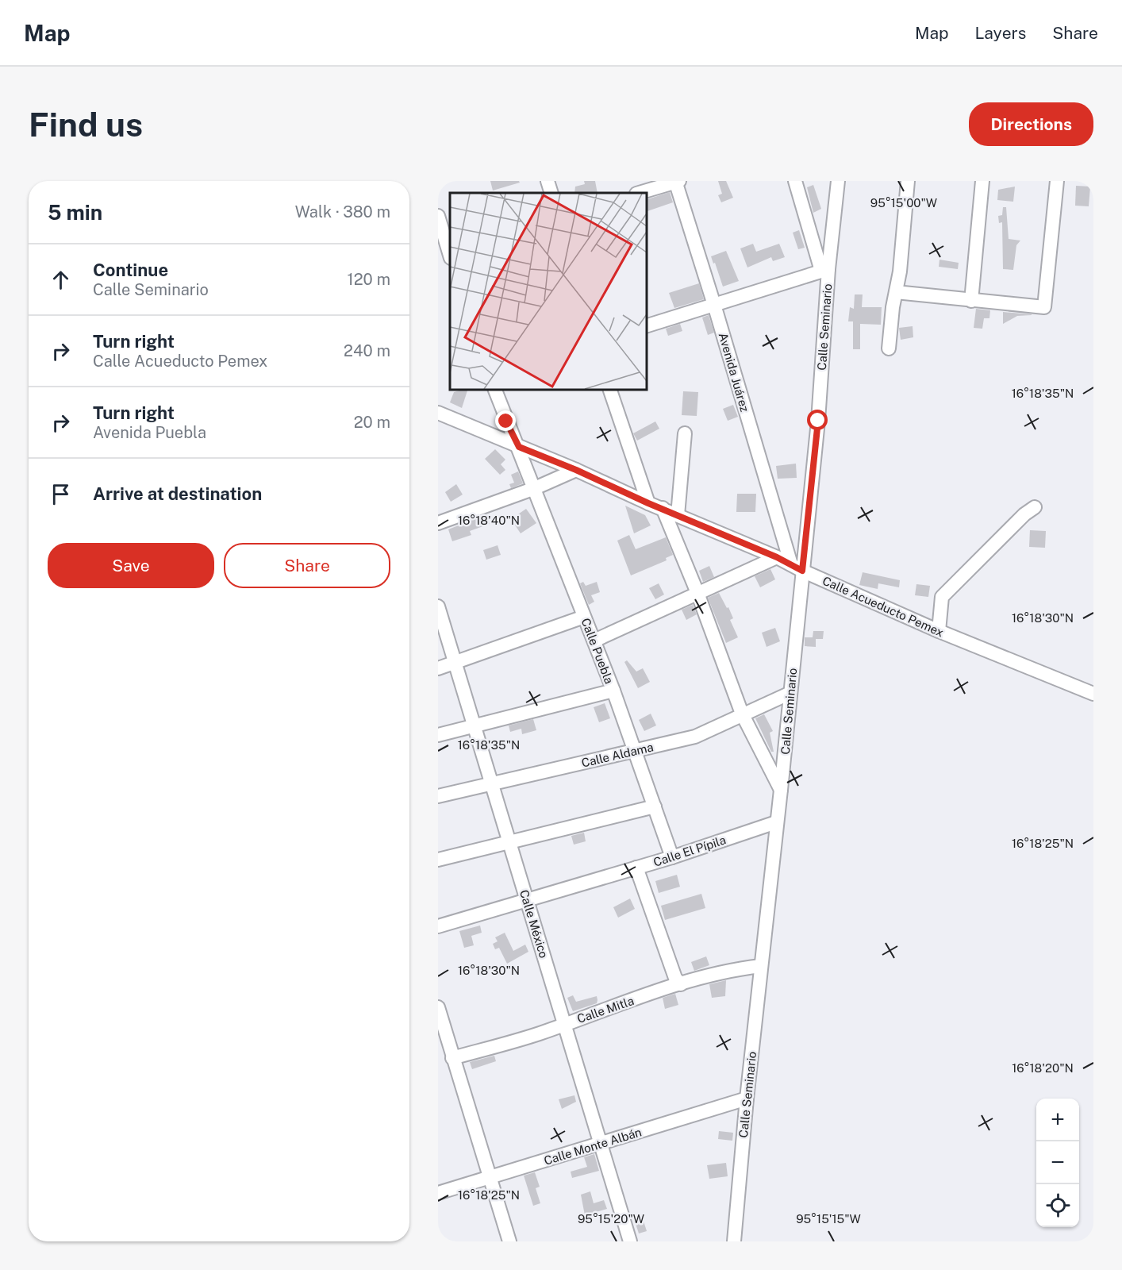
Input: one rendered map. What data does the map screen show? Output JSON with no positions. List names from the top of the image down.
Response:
{
  "streets": {
    "street": [
      "Calle Seminario",
      "Avenida Juárez",
      "Calle Acueducto Pemex",
      "Calle Puebla",
      "Calle Aldama",
      "Calle El Pípila",
      "Calle México",
      "Calle Mitla",
      "Calle Monte Albán"
    ]
  },
  "crossings": [
    ["Calle Seminario", "Avenida Juárez"],
    ["Calle Seminario", "Calle Acueducto Pemex"],
    ["Calle Seminario", "Calle Aldama"],
    ["Calle Seminario", "Calle El Pípila"],
    ["Calle Seminario", "Calle Mitla"],
    ["Calle Seminario", "Calle Monte Albán"],
    ["Avenida Juárez", "Calle Acueducto Pemex"],
    ["Calle Acueducto Pemex", "Calle Puebla"],
    ["Calle Puebla", "Calle Aldama"],
    ["Calle Puebla", "Calle El Pípila"],
    ["Calle Aldama", "Calle México"],
    ["Calle El Pípila", "Calle México"],
    ["Calle México", "Calle Mitla"],
    ["Calle México", "Calle Monte Albán"]
  ],
  "page": {
    "header": "Map",
    "nav": ["Map", "Layers", "Share"],
    "buttons": [
      "Directions",
      ["Save", "Share"]
    ],
    "title": "Find us",
    "heading": ["5 min", "Walk · 380 m"],
    "list": [
      ["Continue", "Calle Seminario", "120 m"],
      ["Turn right", "Calle Acueducto Pemex", "240 m"],
      ["Turn right", "Avenida Puebla", "20 m"],
      "Arrive at destination"
    ],
    "map_buttons": ["+", "−"]
  },
  "coordinates": [
    "95°15'00\"W",
    "16°18'35\"N",
    "16°18'40\"N",
    "16°18'30\"N",
    "16°18'25\"N",
    "16°18'20\"N",
    "95°15'20\"W",
    "95°15'15\"W"
  ]
}
